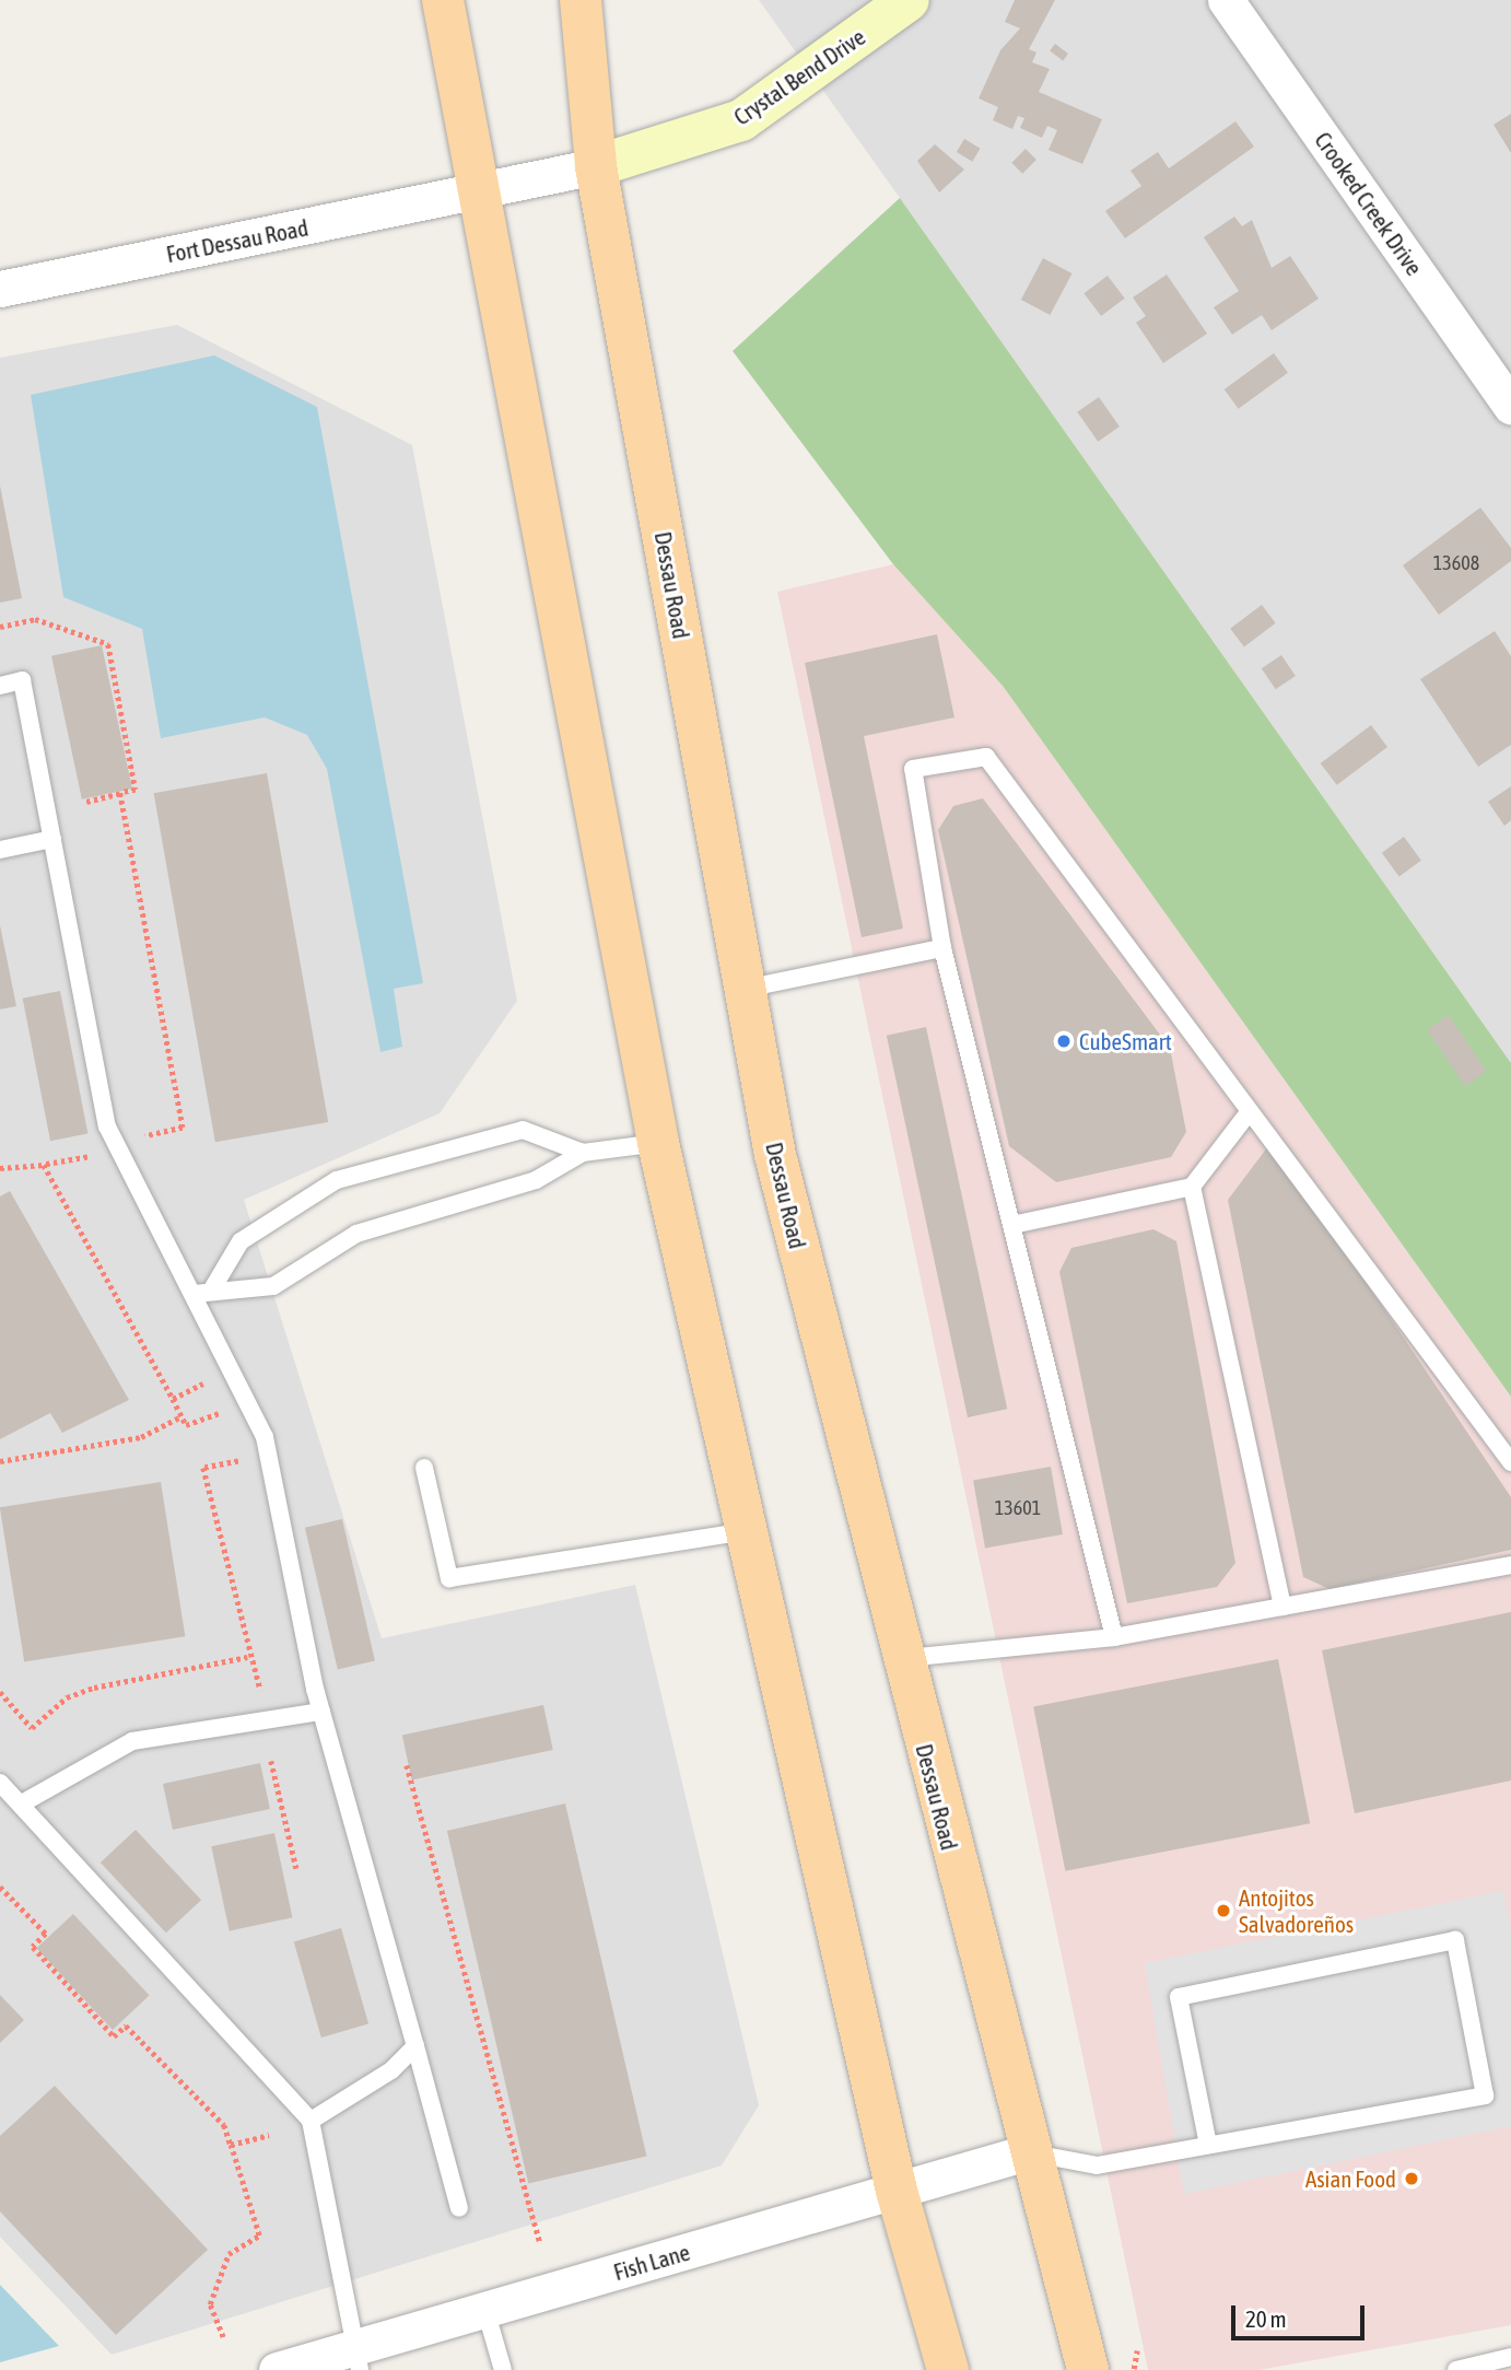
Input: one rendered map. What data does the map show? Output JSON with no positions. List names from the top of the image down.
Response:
{
  "streets": {
    "main road": ["Dessau Road"],
    "street": [
      "Crystal Bend Drive",
      "Crooked Creek Drive",
      "Fort Dessau Road",
      "Fish Lane"
    ]
  },
  "crossings": [
    ["Crystal Bend Drive", "Fort Dessau Road"],
    ["Crystal Bend Drive", "Dessau Road"],
    ["Fort Dessau Road", "Dessau Road"],
    ["Dessau Road", "Fish Lane"]
  ],
  "places": ["CubeSmart", "Antojitos Salvadoreños", "Asian Food"],
  "house_numbers": ["13608", "13601"],
  "scale_bar": "20 m"
}
